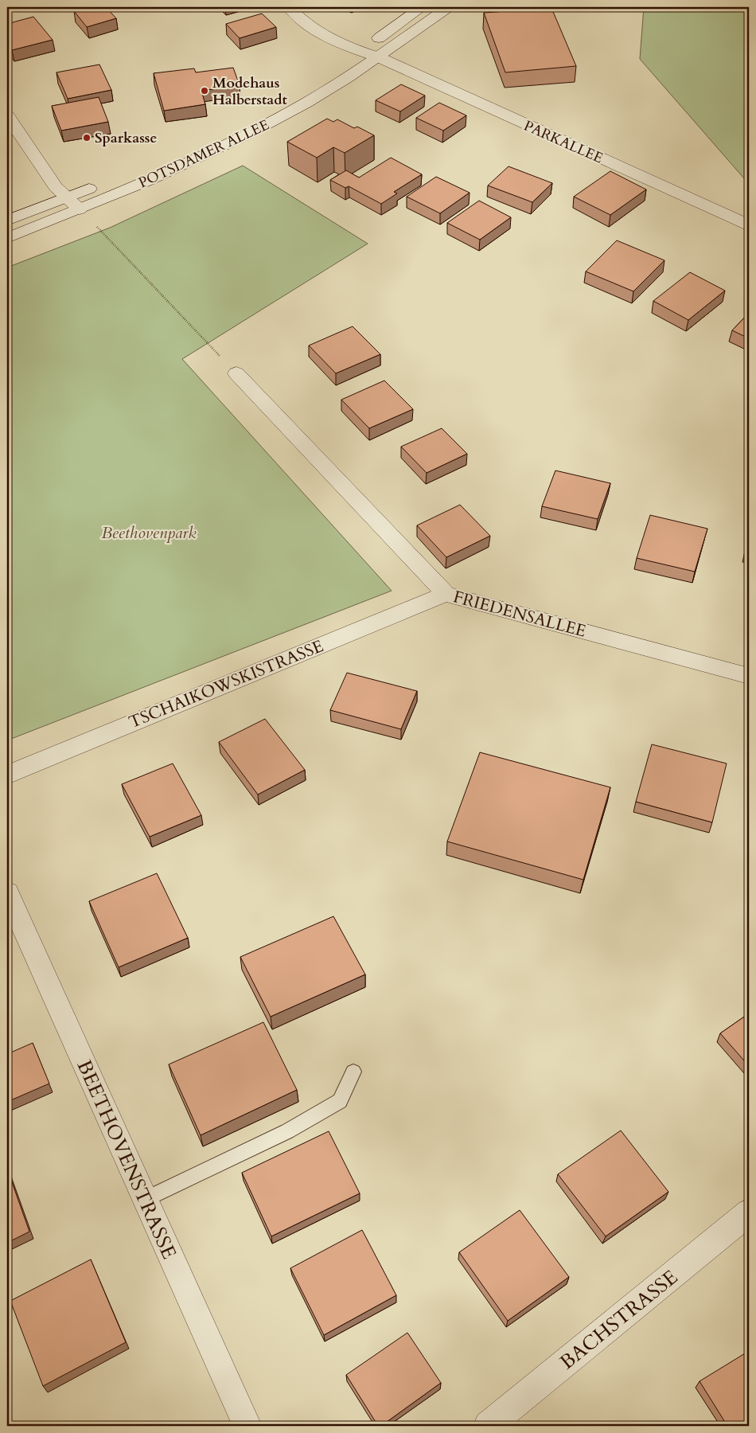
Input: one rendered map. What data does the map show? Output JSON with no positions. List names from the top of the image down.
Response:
{
  "streets": {
    "street": [
      "PARKALLEE",
      "POTSDAMER ALLEE",
      "FRIEDENSALLEE",
      "TSCHAIKOWSKISTRASSE",
      "BEETHOVENSTRASSE",
      "BACHSTRASSE"
    ]
  },
  "crossings": [
    ["PARKALLEE", "POTSDAMER ALLEE"],
    ["FRIEDENSALLEE", "TSCHAIKOWSKISTRASSE"]
  ],
  "parks": ["Beethovenpark"],
  "places": ["Modehaus Halberstadt", "Sparkasse"]
}
